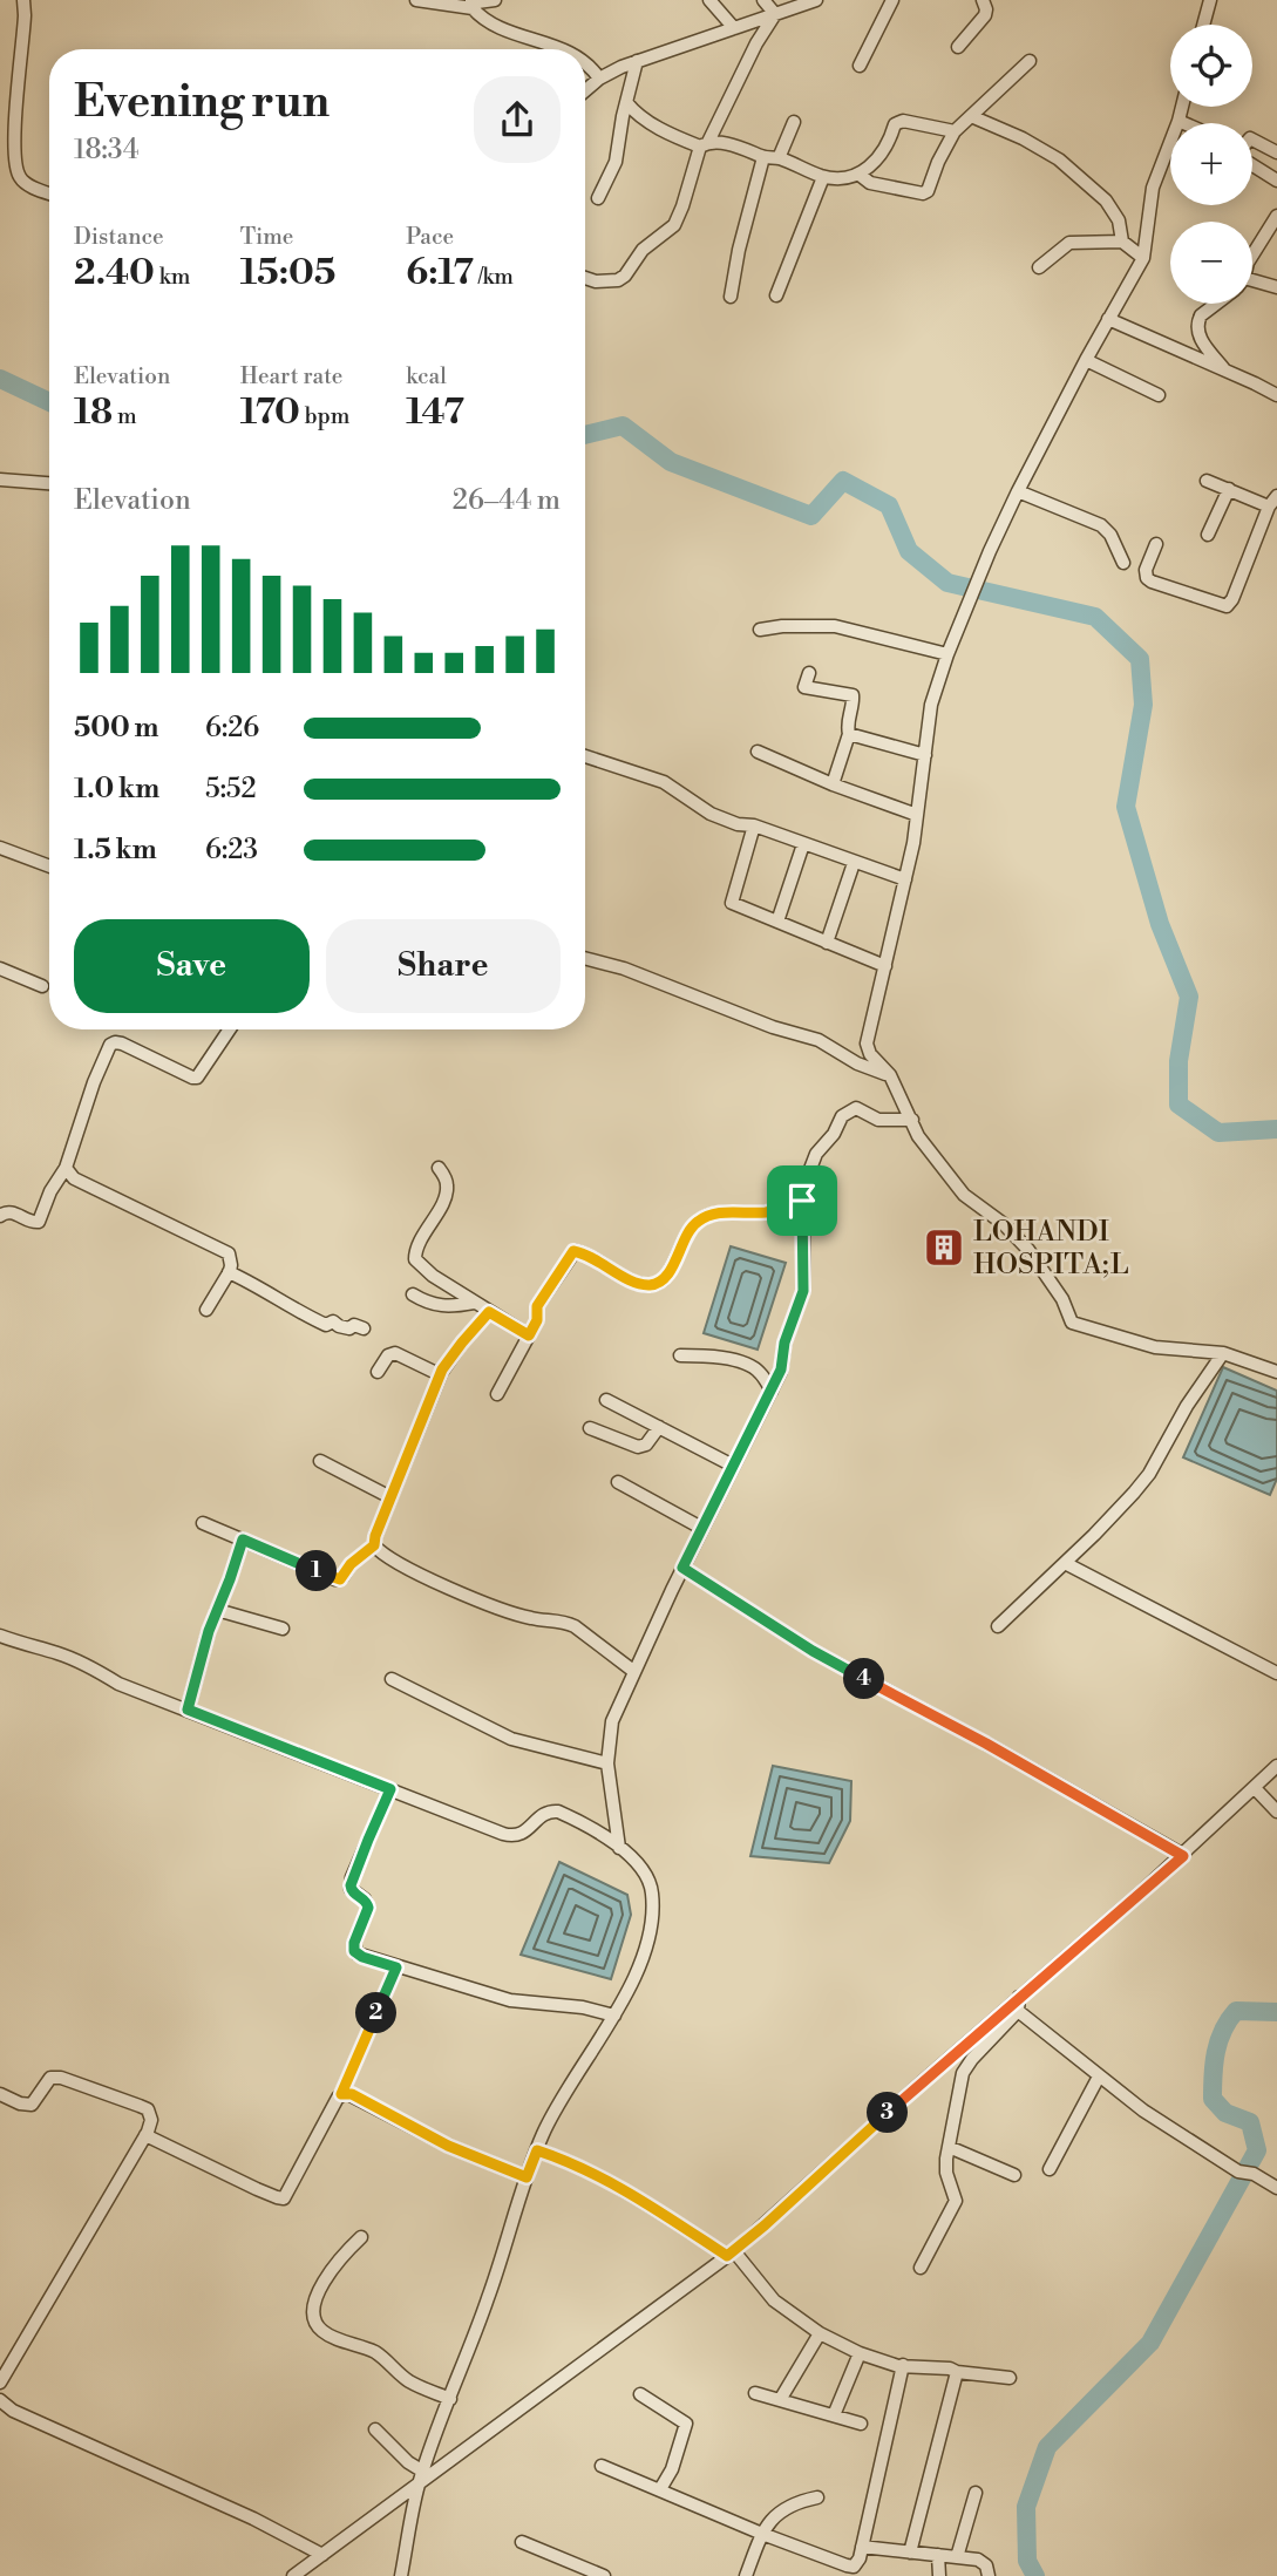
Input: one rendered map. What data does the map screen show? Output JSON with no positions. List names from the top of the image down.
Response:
{
  "places": {
    "building": ["LOHANDI HOSPITA;L"]
  },
  "page": {
    "map_buttons": ["+", "−"],
    "heading": ["Evening run", "18:34"],
    "stats": [
      ["Distance", "2.40 km"],
      ["Time", "15:05"],
      ["Pace", "6:17 /km"],
      ["Elevation", "18 m"],
      ["Heart rate", "170 bpm"],
      ["kcal", "147"]
    ],
    "chart": ["Elevation", "26–44 m"],
    "list": [
      {
        "name": "500 m",
        "note": "6:26"
      },
      {
        "name": "1.0 km",
        "note": "5:52"
      },
      {
        "name": "1.5 km",
        "note": "6:23"
      }
    ],
    "buttons": ["Save", "Share"],
    "pins": [
      "1",
      "4",
      "2",
      "3"
    ]
  }
}
